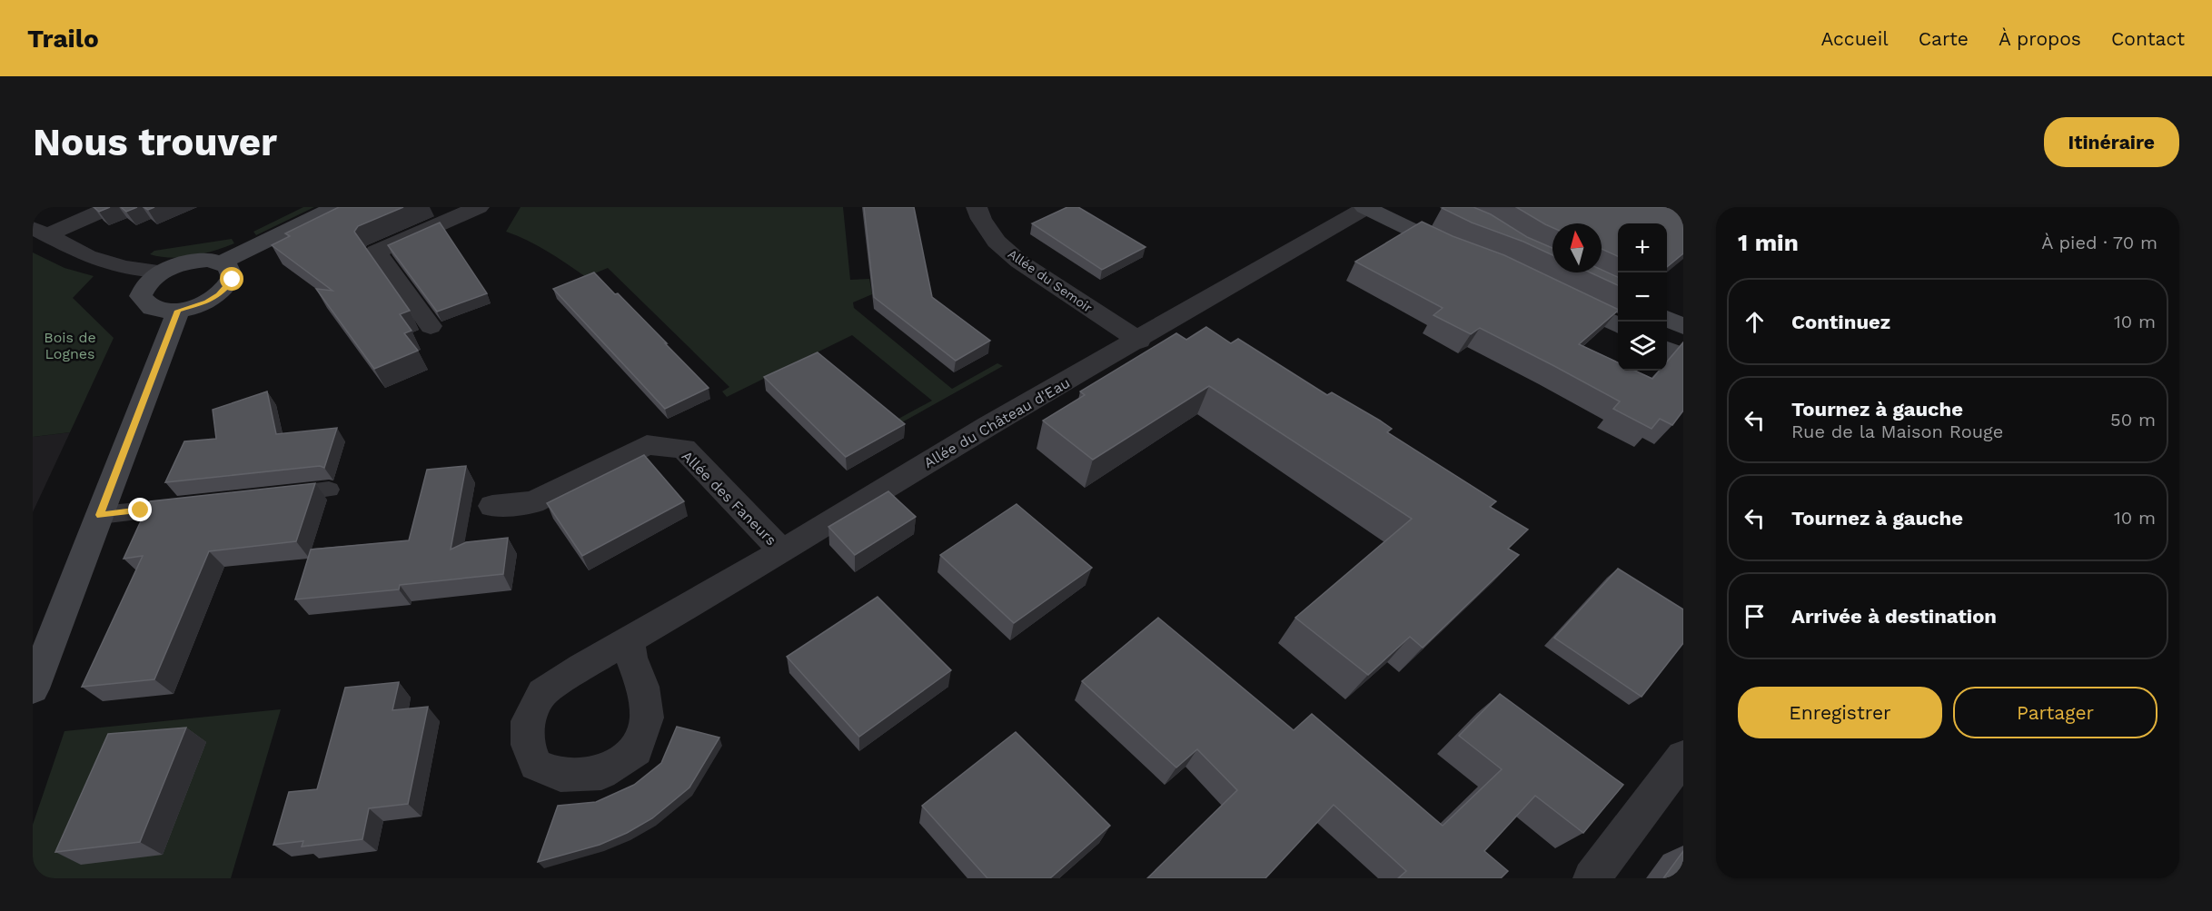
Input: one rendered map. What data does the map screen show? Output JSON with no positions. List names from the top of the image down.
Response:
{
  "streets": {
    "street": ["Allée du Semoir", "Allée du Château d'Eau", "Allée des Faneurs"]
  },
  "crossings": [
    ["Allée du Semoir", "Allée du Château d'Eau"],
    ["Allée du Château d'Eau", "Allée des Faneurs"]
  ],
  "parks": ["Bois de Lognes"],
  "north": "top",
  "page": {
    "header": "Trailo",
    "nav": [
      "Accueil",
      "Carte",
      "À propos",
      "Contact"
    ],
    "buttons": [
      "Itinéraire",
      ["Enregistrer", "Partager"]
    ],
    "title": "Nous trouver",
    "heading": ["1 min", "À pied · 70 m"],
    "map_buttons": ["+", "−"],
    "list": [
      ["Continuez", "10 m"],
      ["Tournez à gauche", "Rue de la Maison Rouge", "50 m"],
      ["Tournez à gauche", "10 m"],
      "Arrivée à destination"
    ]
  }
}
